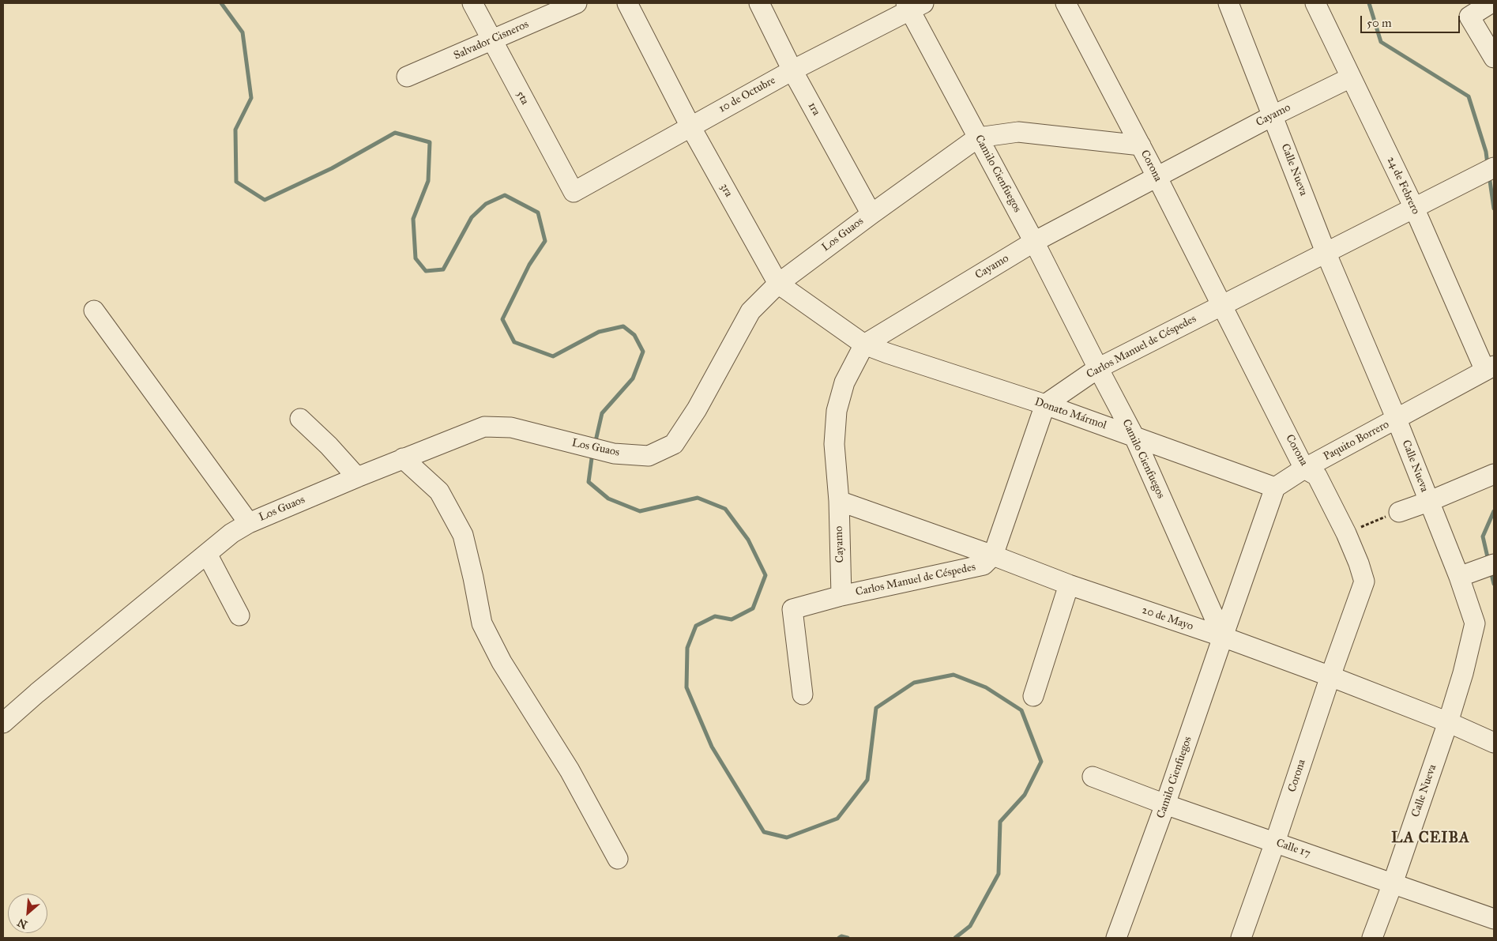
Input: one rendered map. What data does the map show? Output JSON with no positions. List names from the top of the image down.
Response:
{
  "streets": {
    "street": [
      "Salvador Cisneros",
      "10 de Octubre",
      "5ta",
      "1ra",
      "Cayamo",
      "Corona",
      "Calle Nueva",
      "Camilo Cienfuegos",
      "24 de Febrero",
      "3ra",
      "Los Guaos",
      "Carlos Manuel de Céspedes",
      "Donato Mármol",
      "Paquito Borrero",
      "20 de Mayo",
      "Calle 17"
    ]
  },
  "crossings": [
    ["Salvador Cisneros", "5ta"],
    ["10 de Octubre", "5ta"],
    ["10 de Octubre", "1ra"],
    ["10 de Octubre", "Camilo Cienfuegos"],
    ["10 de Octubre", "3ra"],
    ["1ra", "Los Guaos"],
    ["Cayamo", "Corona"],
    ["Cayamo", "Calle Nueva"],
    ["Cayamo", "Camilo Cienfuegos"],
    ["Cayamo", "24 de Febrero"],
    ["Cayamo", "3ra"],
    ["Cayamo", "Carlos Manuel de Céspedes"],
    ["Cayamo", "Donato Mármol"],
    ["Cayamo", "20 de Mayo"],
    ["Corona", "Los Guaos"],
    ["Corona", "Carlos Manuel de Céspedes"],
    ["Corona", "Paquito Borrero"],
    ["Corona", "20 de Mayo"],
    ["Corona", "Calle 17"],
    ["Calle Nueva", "Carlos Manuel de Céspedes"],
    ["Calle Nueva", "Paquito Borrero"],
    ["Calle Nueva", "20 de Mayo"],
    ["Calle Nueva", "Calle 17"],
    ["Camilo Cienfuegos", "Los Guaos"],
    ["Camilo Cienfuegos", "Carlos Manuel de Céspedes"],
    ["Camilo Cienfuegos", "Donato Mármol"],
    ["Camilo Cienfuegos", "20 de Mayo"],
    ["Camilo Cienfuegos", "Calle 17"],
    ["24 de Febrero", "Carlos Manuel de Céspedes"],
    ["24 de Febrero", "Paquito Borrero"],
    ["3ra", "Los Guaos"],
    ["3ra", "Donato Mármol"],
    ["Carlos Manuel de Céspedes", "Donato Mármol"],
    ["Carlos Manuel de Céspedes", "20 de Mayo"],
    ["Donato Mármol", "Paquito Borrero"]
  ],
  "districts": ["LA CEIBA"],
  "scale_bar": "50 m",
  "north": "bottom left"
}
